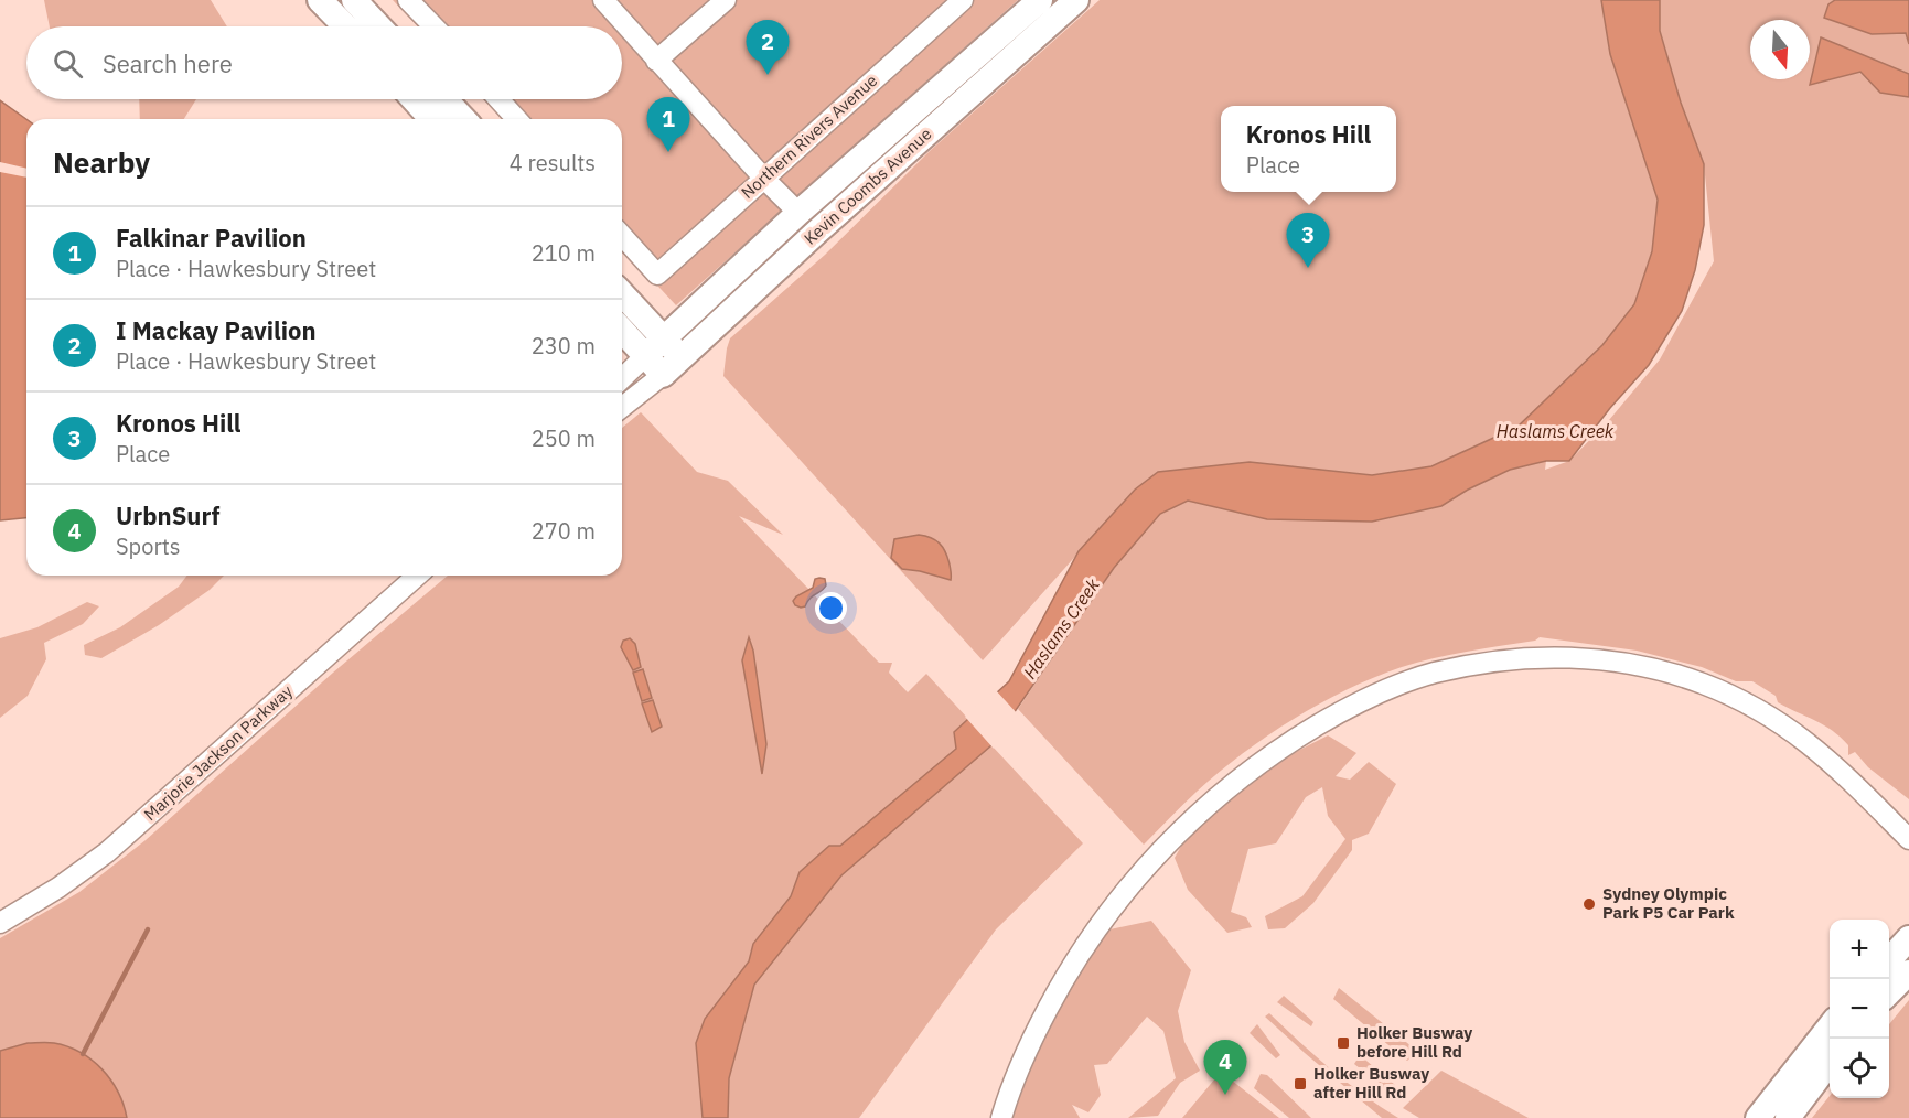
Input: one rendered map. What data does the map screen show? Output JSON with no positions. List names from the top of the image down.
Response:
{
  "streets": {
    "main road": ["Kevin Coombs Avenue"],
    "street": ["Northern Rivers Avenue", "Marjorie Jackson Parkway"]
  },
  "water": ["Haslams Creek"],
  "places": {
    "other": ["Sydney Olympic Park P5 Car Park"],
    "transit": ["Holker Busway before Hill Rd", "Holker Busway after Hill Rd"]
  },
  "north": "bottom",
  "page": {
    "pins": [
      "2",
      "1",
      "3",
      "4"
    ],
    "search": "Search here",
    "popup": ["Kronos Hill", "Place"],
    "heading": ["Nearby", "4 results"],
    "list": [
      {
        "mark": "1",
        "name": "Falkinar Pavilion",
        "note": "Place · Hawkesbury Street",
        "value": "210 m"
      },
      {
        "mark": "2",
        "name": "I Mackay Pavilion",
        "note": "Place · Hawkesbury Street",
        "value": "230 m"
      },
      {
        "mark": "3",
        "name": "Kronos Hill",
        "note": "Place",
        "value": "250 m"
      },
      {
        "mark": "4",
        "name": "UrbnSurf",
        "note": "Sports",
        "value": "270 m"
      }
    ],
    "map_buttons": ["+", "−"]
  }
}
